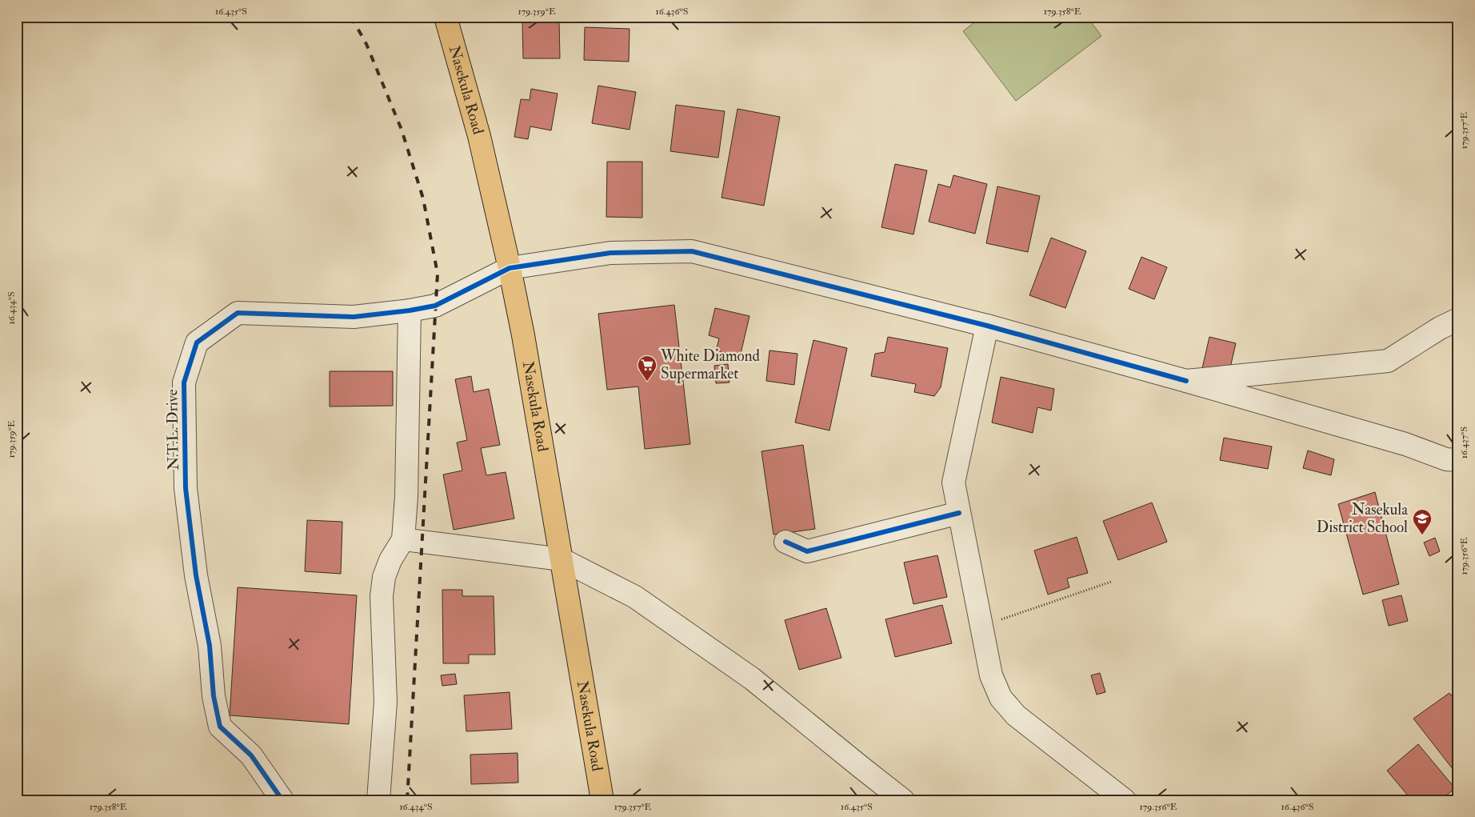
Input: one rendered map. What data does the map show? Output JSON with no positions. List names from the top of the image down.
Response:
{
  "streets": {
    "main road": ["Nasekula Road"],
    "street": ["N.T.L. Drive"]
  },
  "crossings": [
    ["Nasekula Road", "N.T.L. Drive"]
  ],
  "places": {
    "supermarket": ["White Diamond Supermarket"],
    "school or university": ["Nasekula District School"]
  },
  "coordinates": [
    "16.435°S",
    "179.359°E",
    "16.436°S",
    "179.358°E",
    "179.357°E",
    "16.434°S",
    "16.437°S",
    "179.356°E"
  ]
}
